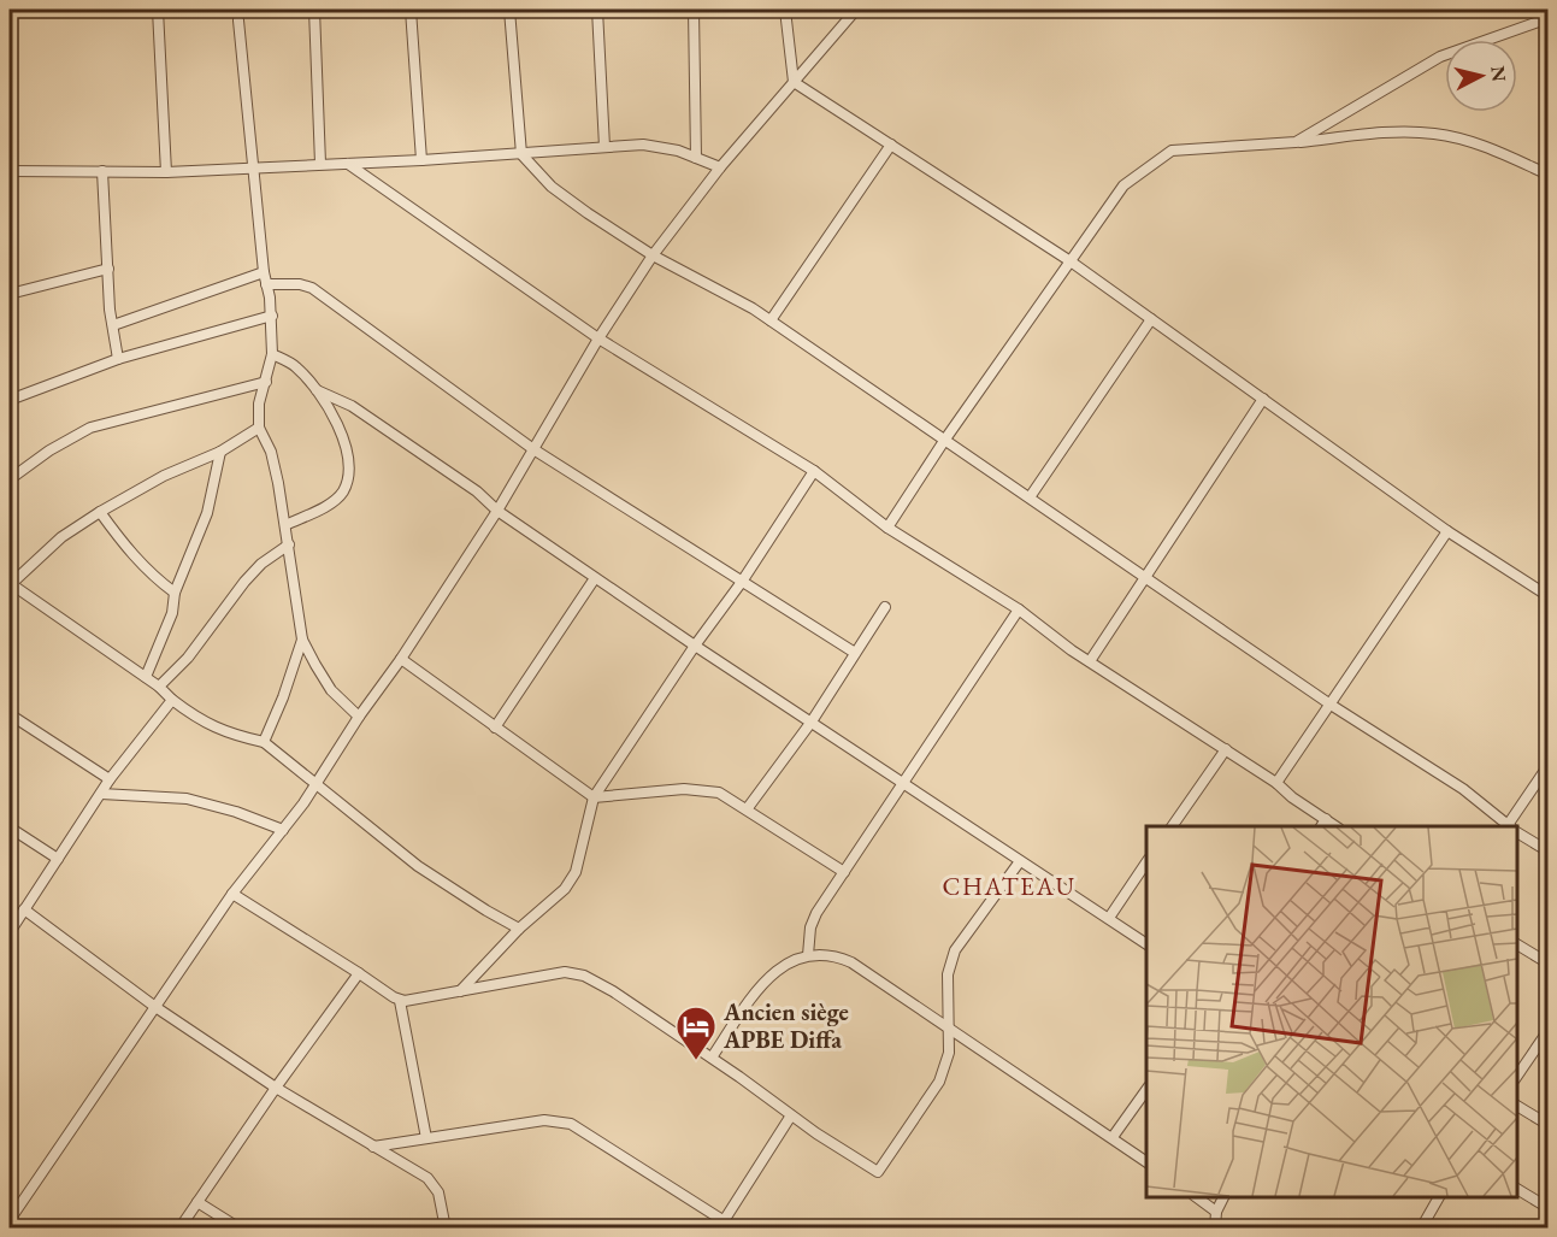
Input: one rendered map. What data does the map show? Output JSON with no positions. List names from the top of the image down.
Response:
{
  "districts": ["CHATEAU"],
  "places": {
    "hotel": ["Ancien siège APBE Diffa"]
  },
  "north": "right"
}
